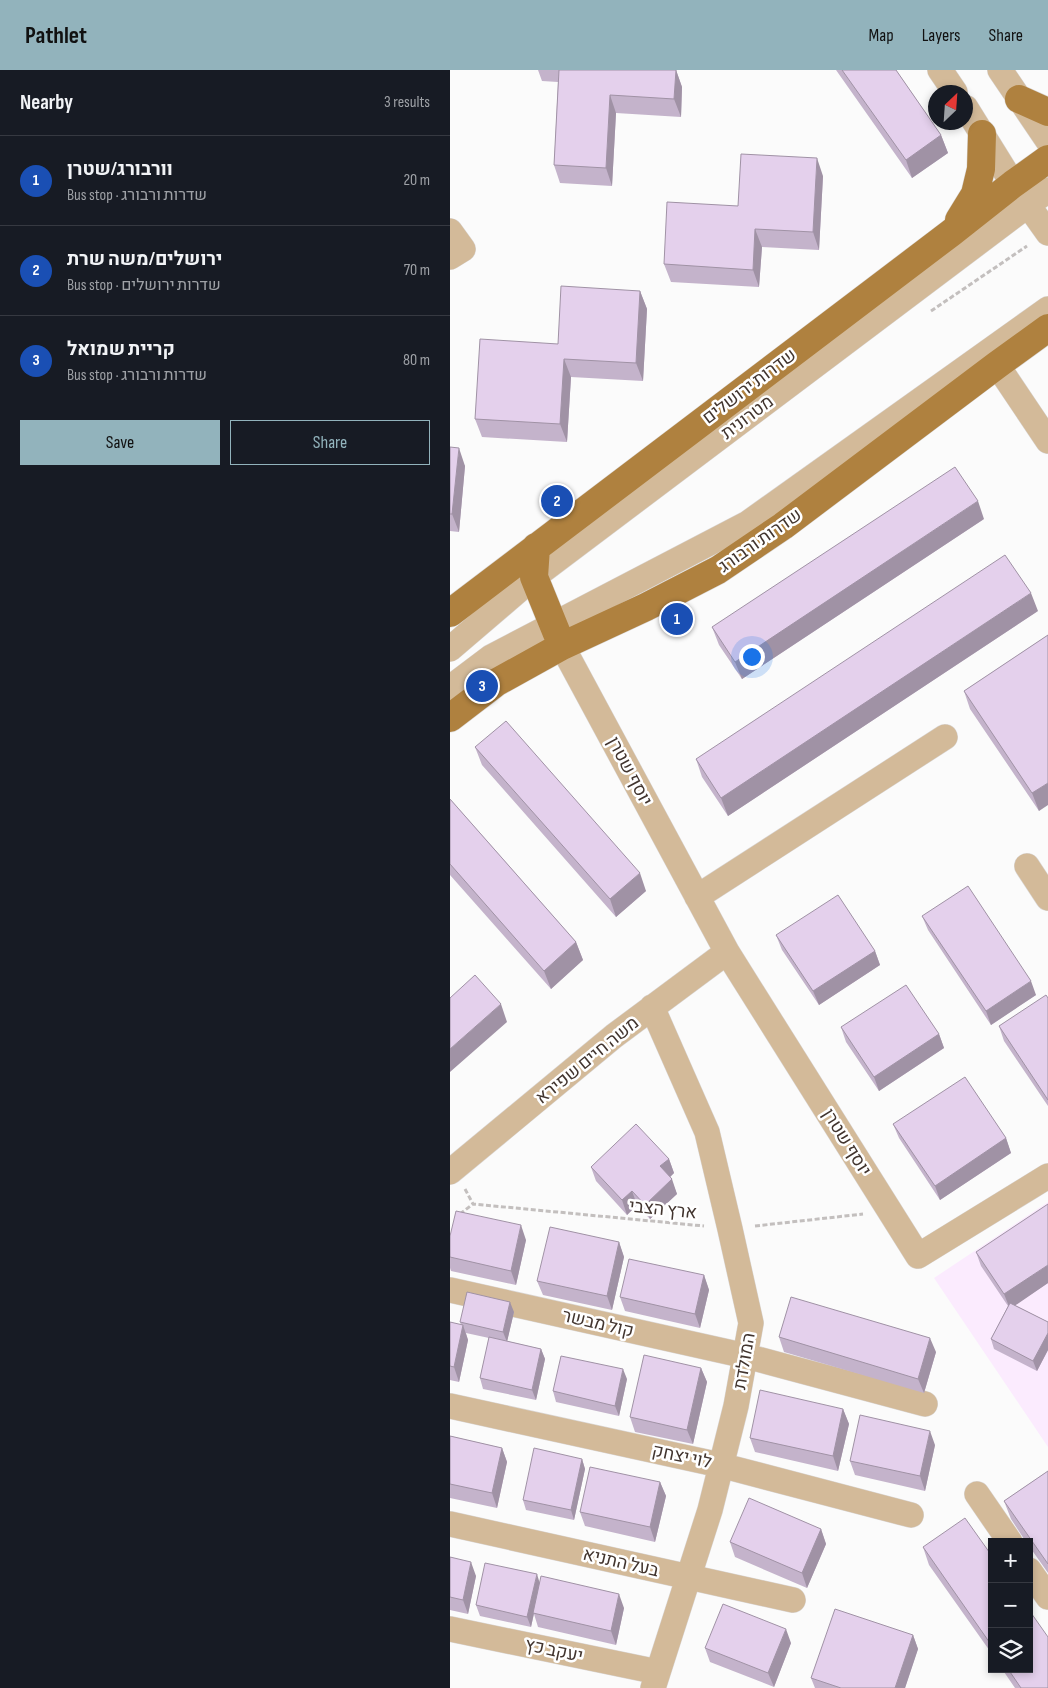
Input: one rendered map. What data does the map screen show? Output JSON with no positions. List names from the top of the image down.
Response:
{
  "streets": {
    "main road": ["שדרות ירושלים", "שדרות ורבורג"],
    "street": [
      "מטרונית",
      "יוסף שטרן",
      "משה חיים שפירא",
      "קול מבשר",
      "המולדת",
      "לוי יצחק",
      "בעל התניא",
      "יעקב כץ"
    ],
    "path": ["ארץ הצבי"]
  },
  "crossings": [
    ["שדרות ירושלים", "מטרונית"],
    ["שדרות ורבורג", "יוסף שטרן"],
    ["יוסף שטרן", "משה חיים שפירא"],
    ["יוסף שטרן", "ארץ הצבי"],
    ["משה חיים שפירא", "המולדת"],
    ["ארץ הצבי", "המולדת"],
    ["קול מבשר", "המולדת"],
    ["המולדת", "לוי יצחק"],
    ["המולדת", "בעל התניא"],
    ["המולדת", "יעקב כץ"]
  ],
  "north": "top right",
  "page": {
    "header": "Pathlet",
    "nav": ["Map", "Layers", "Share"],
    "heading": ["Nearby", "3 results"],
    "list": [
      {
        "mark": "1",
        "name": "וורבורג/שטרן",
        "note": "Bus stop · שדרות ורבורג",
        "value": "20 m"
      },
      {
        "mark": "2",
        "name": "ירושלים/משה שרת",
        "note": "Bus stop · שדרות ירושלים",
        "value": "70 m"
      },
      {
        "mark": "3",
        "name": "קריית שמואל",
        "note": "Bus stop · שדרות ורבורג",
        "value": "80 m"
      }
    ],
    "buttons": ["Save", "Share"],
    "pins": ["2", "1", "3"],
    "map_buttons": ["+", "−"]
  }
}
